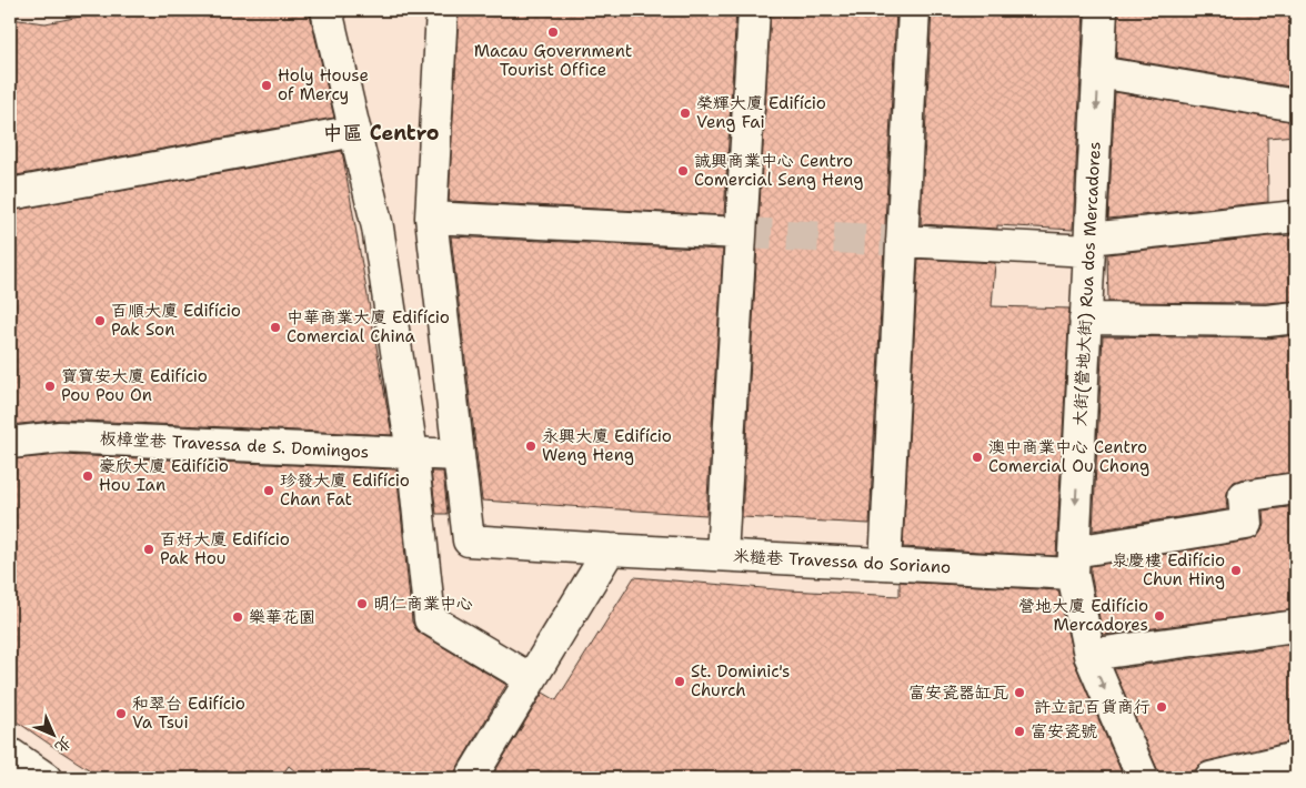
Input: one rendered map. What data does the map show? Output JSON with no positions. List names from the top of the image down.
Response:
{
  "streets": {
    "street": ["大街(營地大街) Rua dos Mercadores", "板樟堂巷 Travessa de S. Domingos", "米糙巷 Travessa do Soriano"]
  },
  "crossings": [
    ["大街(營地大街) Rua dos Mercadores", "米糙巷 Travessa do Soriano"],
    ["板樟堂巷 Travessa de S. Domingos", "米糙巷 Travessa do Soriano"]
  ],
  "districts": ["中區 Centro"],
  "places": [
    "Macau Government Tourist Office",
    "Holy House of Mercy",
    "榮輝大廈 Edifício Veng Fai",
    "誠興商業中心 Centro Comercial Seng Heng",
    "百順大廈 Edifício Pak Son",
    "中華商業大廈 Edifício Comercial China",
    "寶寶安大廈 Edifício Pou Pou On",
    "永興大廈 Edifício Weng Heng",
    "澳中商業中心 Centro Comercial Ou Chong",
    "豪欣大廈 Edifício Hou Ian",
    "珍發大廈 Edifício Chan Fat",
    "百好大廈 Edifício Pak Hou",
    "泉慶樓 Edifício Chun Hing",
    "明仁商業中心",
    "營地大廈 Edifício Mercadores",
    "樂華花園",
    "St. Dominic's Church",
    "富安瓷器缸瓦",
    "許立記百貨商行",
    "和翠台 Edifício Va Tsui",
    "富安瓷號"
  ],
  "north": "bottom right"
}
